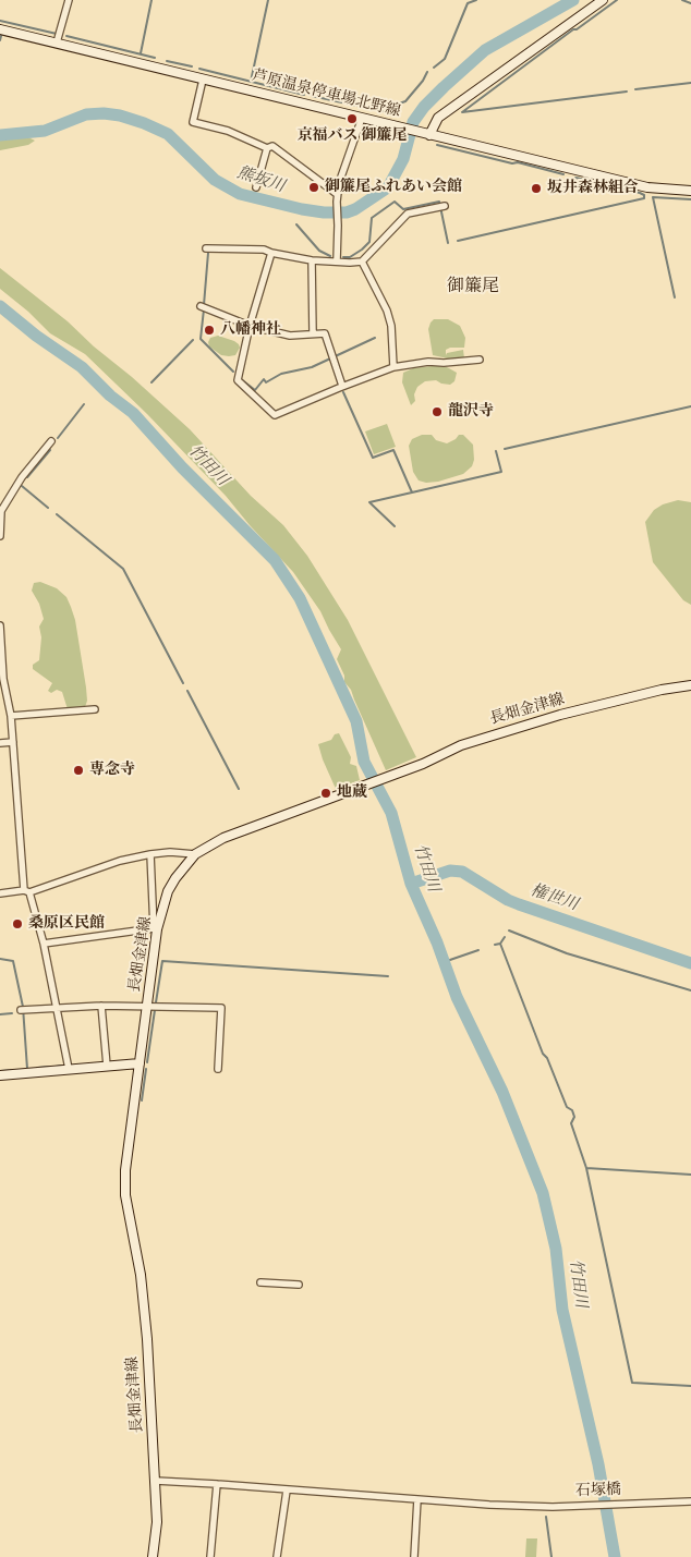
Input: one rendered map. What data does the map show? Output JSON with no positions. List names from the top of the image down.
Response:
{
  "streets": {
    "main road": ["芦原温泉停車場北野線", "長畑金津線"],
    "street": ["石塚橋"]
  },
  "crossings": [
    ["長畑金津線", "石塚橋"]
  ],
  "districts": ["御簾尾"],
  "water": ["熊坂川", "竹田川", "権世川"],
  "places": [
    "京福バス 御簾尾",
    "御簾尾ふれあい会館",
    "坂井森林組合",
    "八幡神社",
    "龍沢寺",
    "専念寺",
    "地蔵",
    "桑原区民館"
  ]
}
